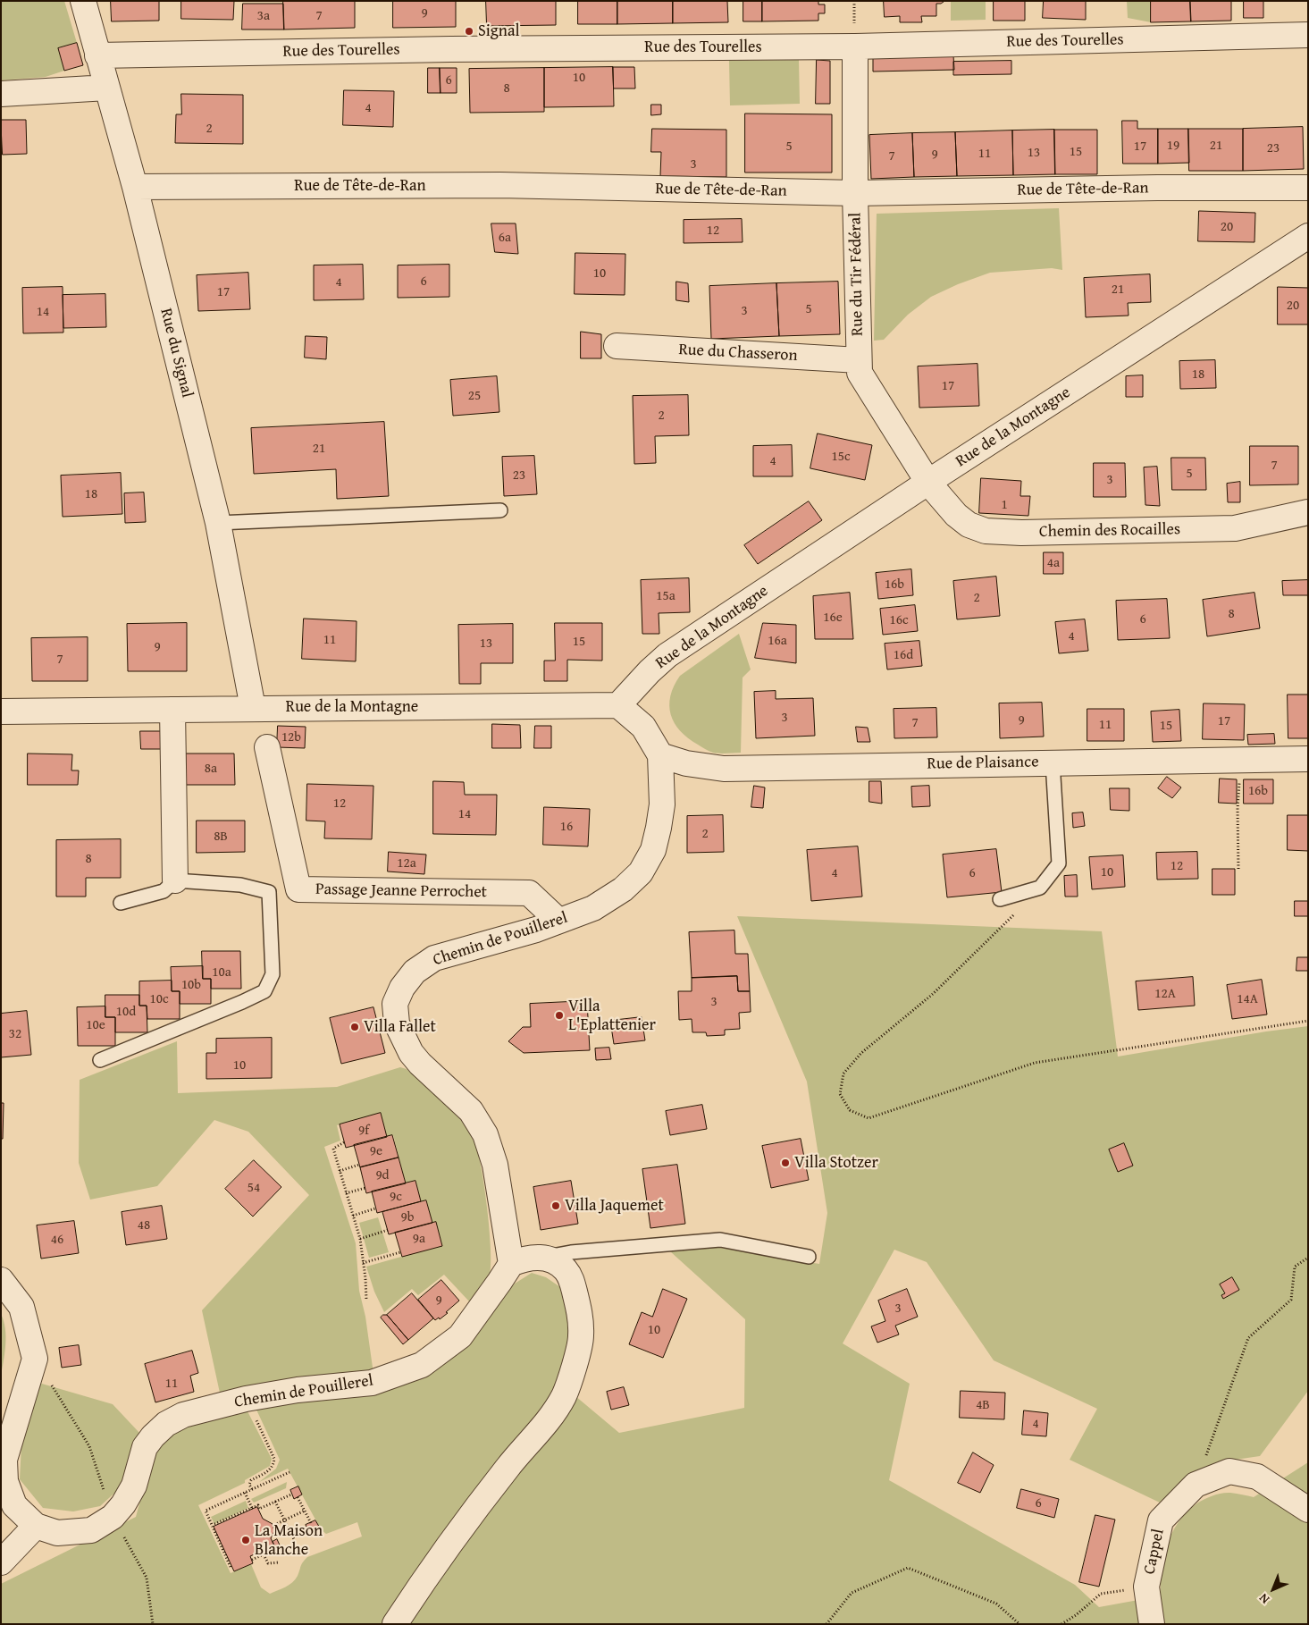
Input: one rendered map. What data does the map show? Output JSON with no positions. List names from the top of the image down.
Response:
{
  "streets": {
    "street": [
      "Rue des Tourelles",
      "Rue de Tête-de-Ran",
      "Rue du Tir Fédéral",
      "Rue du Signal",
      "Rue du Chasseron",
      "Rue de la Montagne",
      "Chemin des Rocailles",
      "Rue de Plaisance",
      "Passage Jeanne Perrochet",
      "Chemin de Pouillerel",
      "Cappel"
    ]
  },
  "crossings": [
    ["Rue des Tourelles", "Rue du Tir Fédéral"],
    ["Rue des Tourelles", "Rue du Signal"],
    ["Rue de Tête-de-Ran", "Rue du Tir Fédéral"],
    ["Rue de Tête-de-Ran", "Rue du Signal"],
    ["Rue du Tir Fédéral", "Rue du Chasseron"],
    ["Rue du Tir Fédéral", "Rue de la Montagne"],
    ["Rue du Tir Fédéral", "Chemin des Rocailles"],
    ["Rue du Signal", "Rue de la Montagne"],
    ["Rue de la Montagne", "Chemin des Rocailles"],
    ["Rue de la Montagne", "Chemin de Pouillerel"],
    ["Rue de Plaisance", "Chemin de Pouillerel"],
    ["Passage Jeanne Perrochet", "Chemin de Pouillerel"]
  ],
  "places": [
    "Signal",
    "Villa L'Eplattenier",
    "Villa Fallet",
    "Villa Stotzer",
    "Villa Jaquemet",
    "La Maison Blanche"
  ],
  "house_numbers": [
    "9",
    "3a",
    "7",
    "10",
    "6",
    "8",
    "4",
    "2",
    "19",
    "21",
    "5",
    "17",
    "23",
    "15",
    "13",
    "11",
    "9",
    "7",
    "3",
    "20",
    "12",
    "6a",
    "10",
    "6",
    "4",
    "21",
    "17",
    "20",
    "5",
    "3",
    "14",
    "18",
    "17",
    "25",
    "2",
    "21",
    "15c",
    "4",
    "7",
    "5",
    "23",
    "3",
    "18",
    "1",
    "4a",
    "16b",
    "15a",
    "2",
    "8",
    "16e",
    "6",
    "16c",
    "4",
    "11",
    "16a",
    "15",
    "13",
    "9",
    "16d",
    "7",
    "3",
    "9",
    "17",
    "7",
    "11",
    "15",
    "12b",
    "8a",
    "16b",
    "12",
    "14",
    "16",
    "2",
    "8B",
    "8",
    "12a",
    "12",
    "10",
    "4",
    "6",
    "10a",
    "10b",
    "12A",
    "10c",
    "14A",
    "3",
    "10d",
    "10e",
    "32",
    "10",
    "9f",
    "9e",
    "9d",
    "54",
    "9c",
    "9b",
    "48",
    "9a",
    "46",
    "9",
    "3",
    "10",
    "11",
    "4B",
    "4",
    "6"
  ],
  "north": "bottom left"
}
